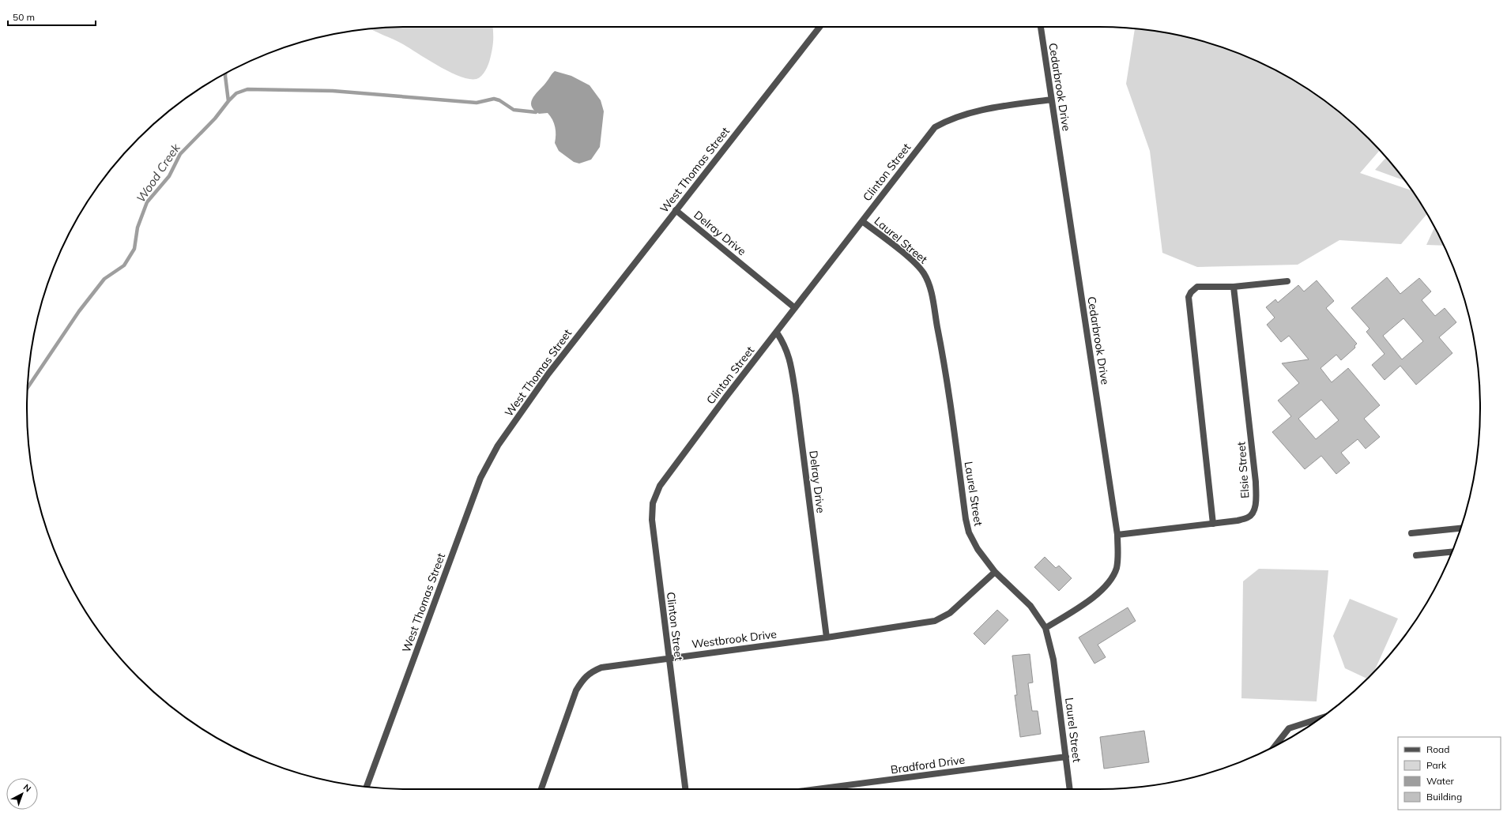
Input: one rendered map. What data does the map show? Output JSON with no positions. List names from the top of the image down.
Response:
{
  "streets": {
    "street": [
      "Cedarbrook Drive",
      "West Thomas Street",
      "Clinton Street",
      "Delray Drive",
      "Laurel Street",
      "Elsie Street",
      "Westbrook Drive",
      "Bradford Drive"
    ]
  },
  "crossings": [
    ["Cedarbrook Drive", "Clinton Street"],
    ["Cedarbrook Drive", "Laurel Street"],
    ["Cedarbrook Drive", "Elsie Street"],
    ["West Thomas Street", "Delray Drive"],
    ["Clinton Street", "Delray Drive"],
    ["Clinton Street", "Laurel Street"],
    ["Clinton Street", "Westbrook Drive"],
    ["Delray Drive", "Westbrook Drive"],
    ["Laurel Street", "Westbrook Drive"],
    ["Laurel Street", "Bradford Drive"]
  ],
  "water": ["Wood Creek"],
  "legend": [
    "Road",
    "Park",
    "Water",
    "Building"
  ],
  "scale_bar": "50 m",
  "north": "top right"
}
